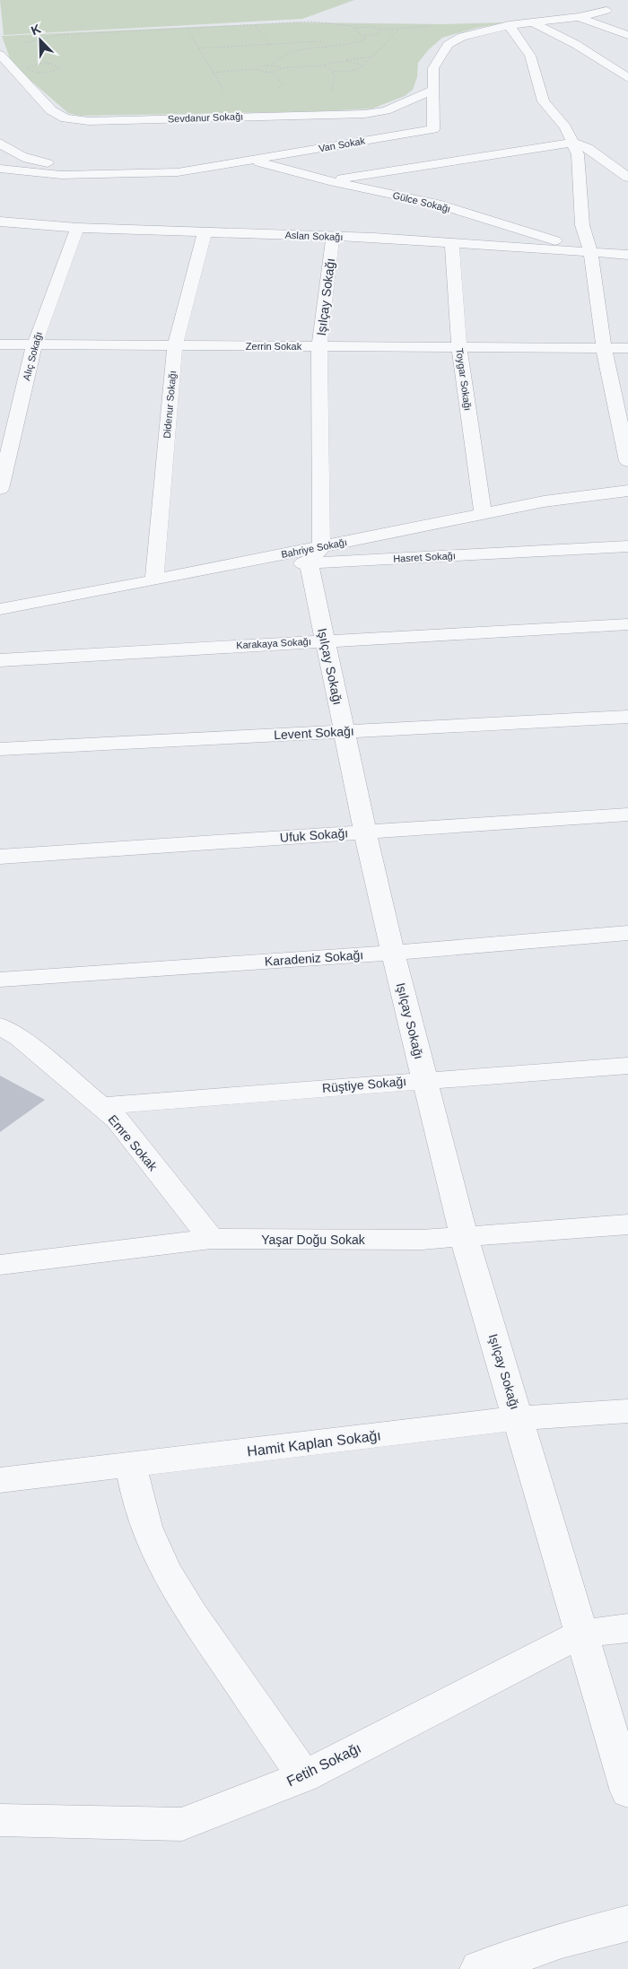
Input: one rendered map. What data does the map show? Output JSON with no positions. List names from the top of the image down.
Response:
{
  "streets": {
    "street": [
      "Sevdanur Sokağı",
      "Van Sokak",
      "Gülce Sokağı",
      "Aslan Sokağı",
      "Işılçay Sokağı",
      "Zerrin Sokak",
      "Alıç Sokağı",
      "Toygar Sokağı",
      "Didenur Sokağı",
      "Bahriye Sokağı",
      "Hasret Sokağı",
      "Karakaya Sokağı",
      "Levent Sokağı",
      "Ufuk Sokağı",
      "Karadeniz Sokağı",
      "Rüştiye Sokağı",
      "Emre Sokak",
      "Yaşar Doğu Sokak",
      "Hamit Kaplan Sokağı",
      "Fetih Sokağı"
    ]
  },
  "crossings": [
    ["Sevdanur Sokağı", "Van Sokak"],
    ["Van Sokak", "Gülce Sokağı"],
    ["Gülce Sokağı", "Aslan Sokağı"],
    ["Aslan Sokağı", "Işılçay Sokağı"],
    ["Aslan Sokağı", "Alıç Sokağı"],
    ["Aslan Sokağı", "Toygar Sokağı"],
    ["Aslan Sokağı", "Didenur Sokağı"],
    ["Işılçay Sokağı", "Zerrin Sokak"],
    ["Işılçay Sokağı", "Bahriye Sokağı"],
    ["Işılçay Sokağı", "Hasret Sokağı"],
    ["Işılçay Sokağı", "Karakaya Sokağı"],
    ["Işılçay Sokağı", "Levent Sokağı"],
    ["Işılçay Sokağı", "Ufuk Sokağı"],
    ["Işılçay Sokağı", "Karadeniz Sokağı"],
    ["Işılçay Sokağı", "Rüştiye Sokağı"],
    ["Işılçay Sokağı", "Yaşar Doğu Sokak"],
    ["Işılçay Sokağı", "Hamit Kaplan Sokağı"],
    ["Işılçay Sokağı", "Fetih Sokağı"],
    ["Zerrin Sokak", "Alıç Sokağı"],
    ["Zerrin Sokak", "Toygar Sokağı"],
    ["Zerrin Sokak", "Didenur Sokağı"],
    ["Toygar Sokağı", "Bahriye Sokağı"],
    ["Didenur Sokağı", "Hasret Sokağı"],
    ["Bahriye Sokağı", "Hasret Sokağı"],
    ["Rüştiye Sokağı", "Emre Sokak"],
    ["Emre Sokak", "Yaşar Doğu Sokak"]
  ],
  "north": "top left"
}
